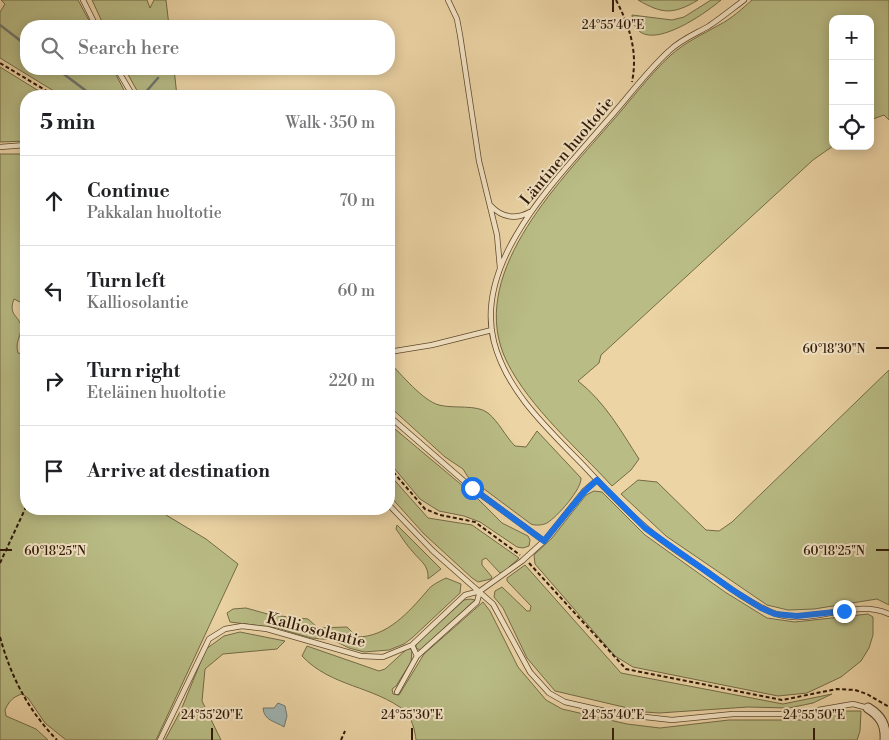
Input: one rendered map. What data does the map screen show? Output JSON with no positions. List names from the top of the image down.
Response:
{
  "streets": {
    "lane": ["Läntinen huoltotie", "Kalliosolantie"]
  },
  "page": {
    "map_buttons": ["+", "−"],
    "search": "Search here",
    "heading": ["5 min", "Walk · 350 m"],
    "list": [
      ["Continue", "Pakkalan huoltotie", "70 m"],
      ["Turn left", "Kalliosolantie", "60 m"],
      ["Turn right", "Eteläinen huoltotie", "220 m"],
      "Arrive at destination"
    ]
  },
  "coordinates": [
    "24°55'40\"E",
    "60°18'30\"N",
    "60°18'25\"N",
    "24°55'20\"E",
    "24°55'30\"E",
    "24°55'50\"E"
  ]
}
